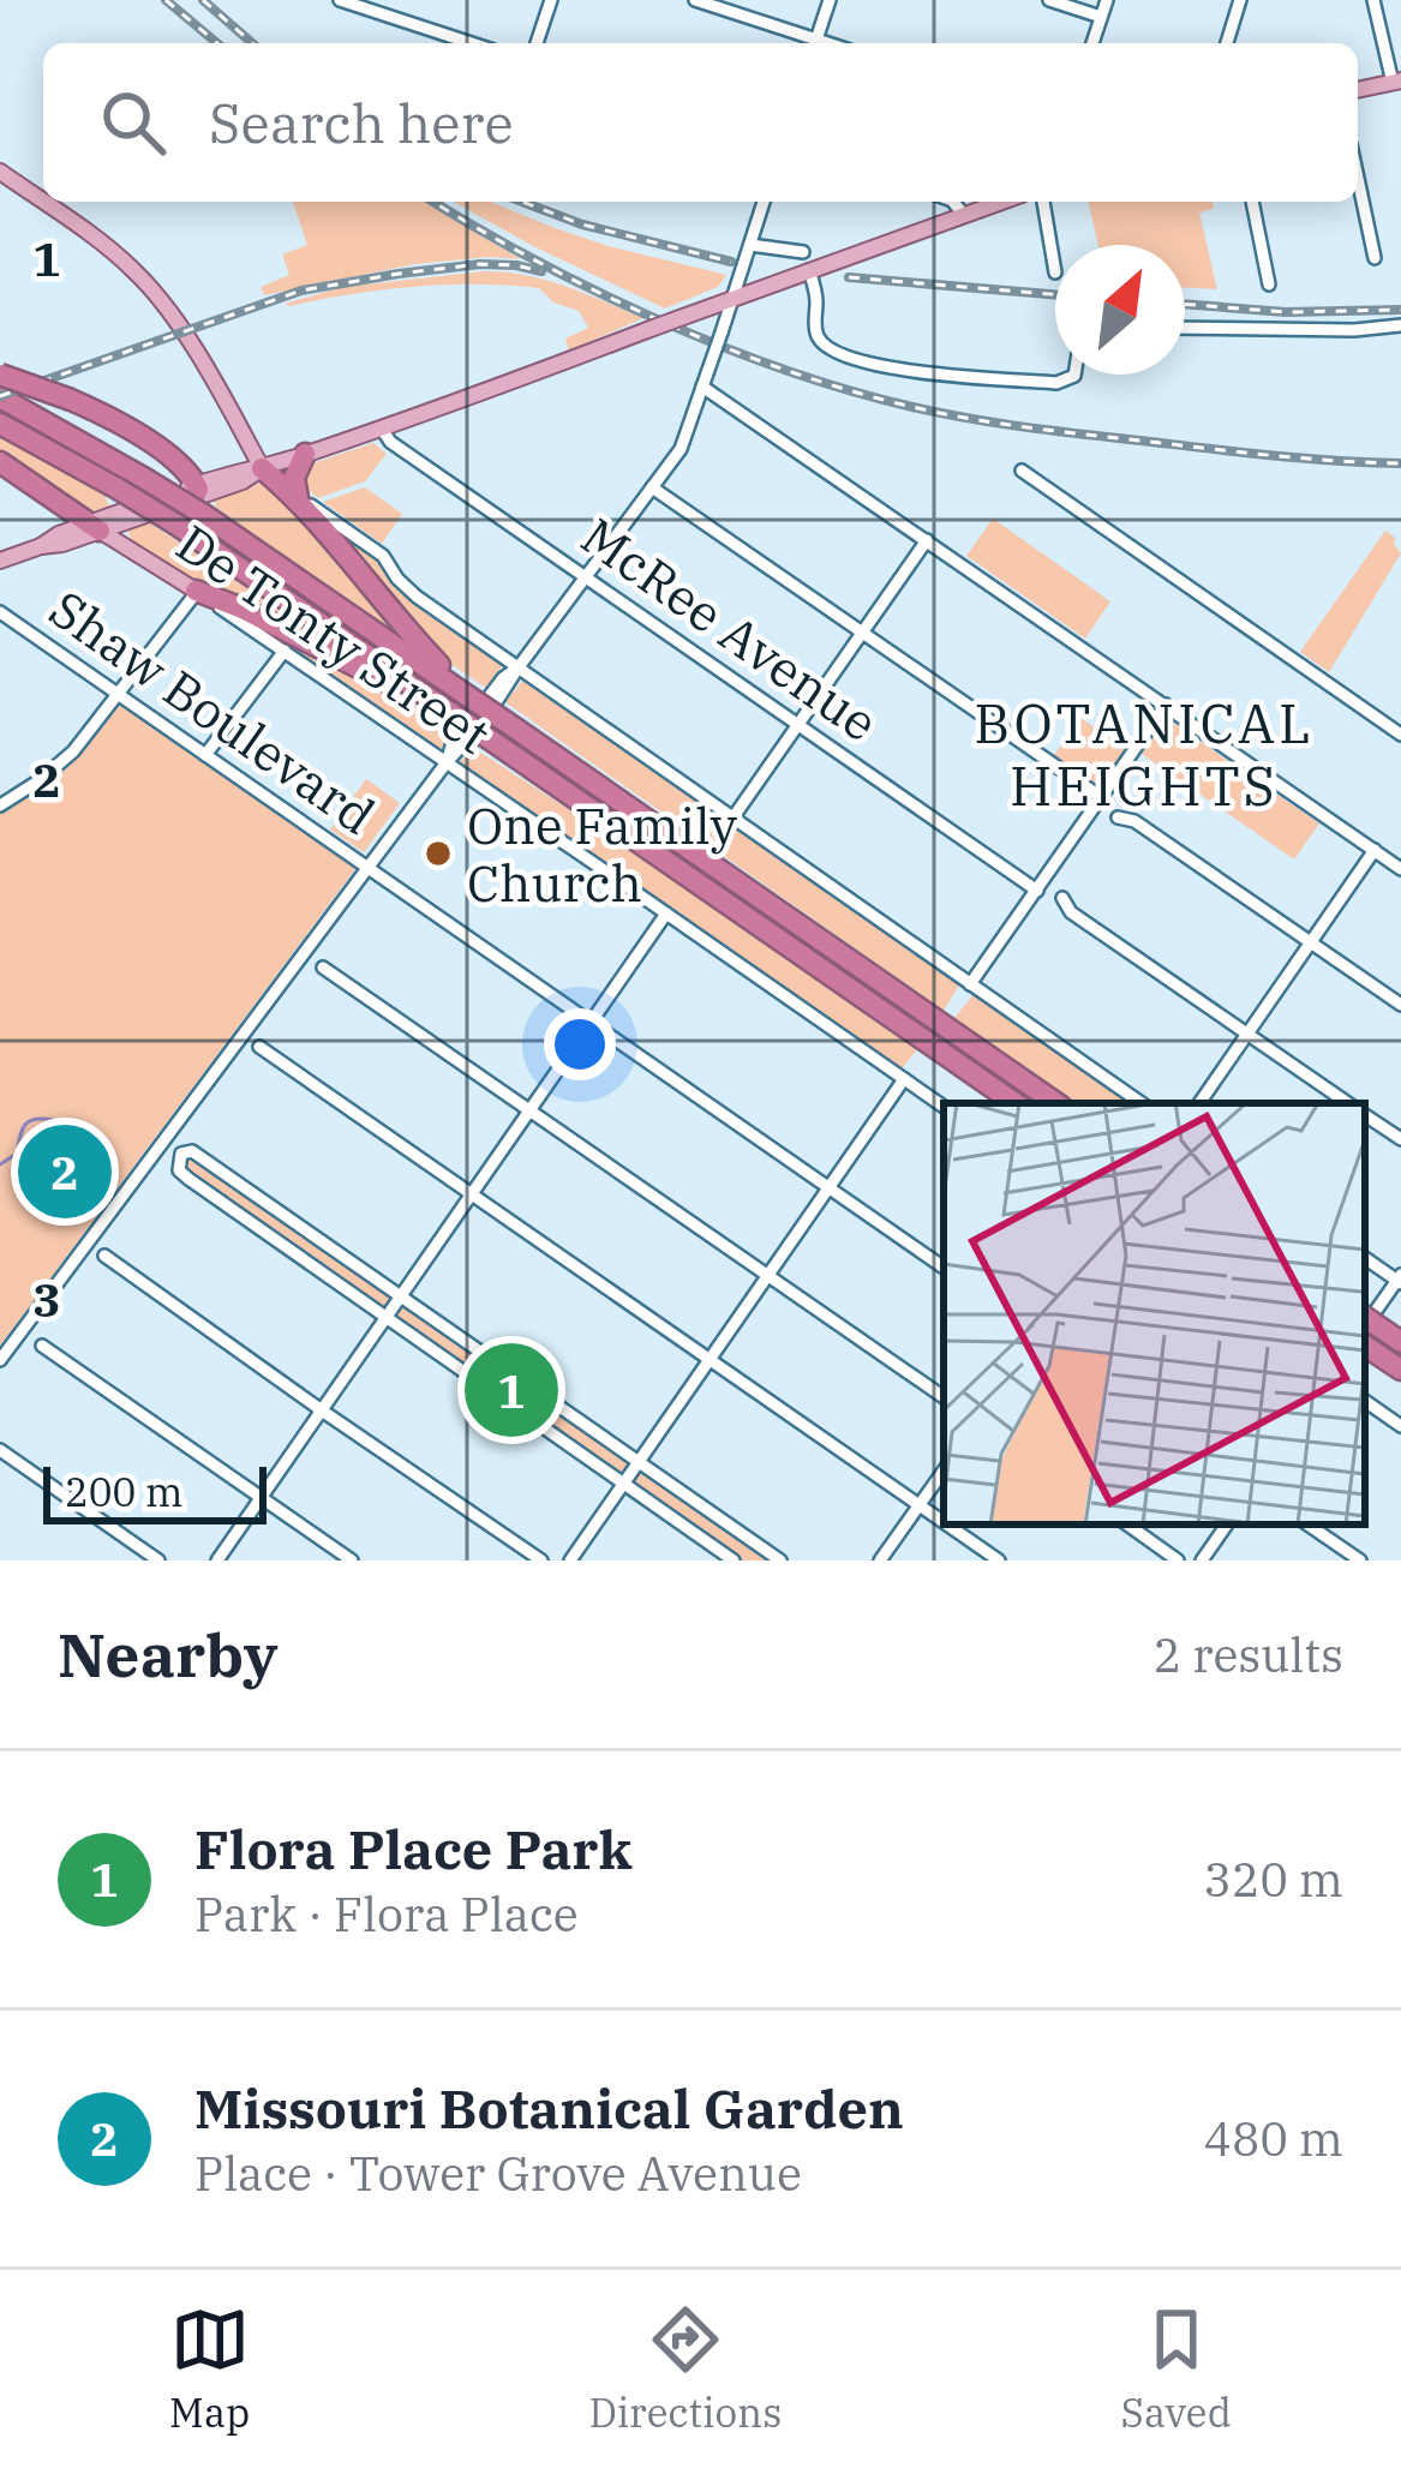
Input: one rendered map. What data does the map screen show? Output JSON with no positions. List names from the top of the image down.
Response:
{
  "streets": {
    "main road": ["De Tonty Street"],
    "street": ["McRee Avenue", "Shaw Boulevard"]
  },
  "districts": ["BOTANICAL HEIGHTS"],
  "places": ["One Family Church"],
  "scale_bar": "200 m",
  "north": "top right",
  "page": {
    "search": "Search here",
    "pins": ["2", "1"],
    "scale": "200 m",
    "heading": ["Nearby", "2 results"],
    "list": [
      {
        "mark": "1",
        "name": "Flora Place Park",
        "note": "Park · Flora Place",
        "value": "320 m"
      },
      {
        "mark": "2",
        "name": "Missouri Botanical Garden",
        "note": "Place · Tower Grove Avenue",
        "value": "480 m"
      }
    ],
    "nav": ["Map", "Directions", "Saved"]
  },
  "grid": {
    "rows": ["1", "2", "3"]
  }
}
